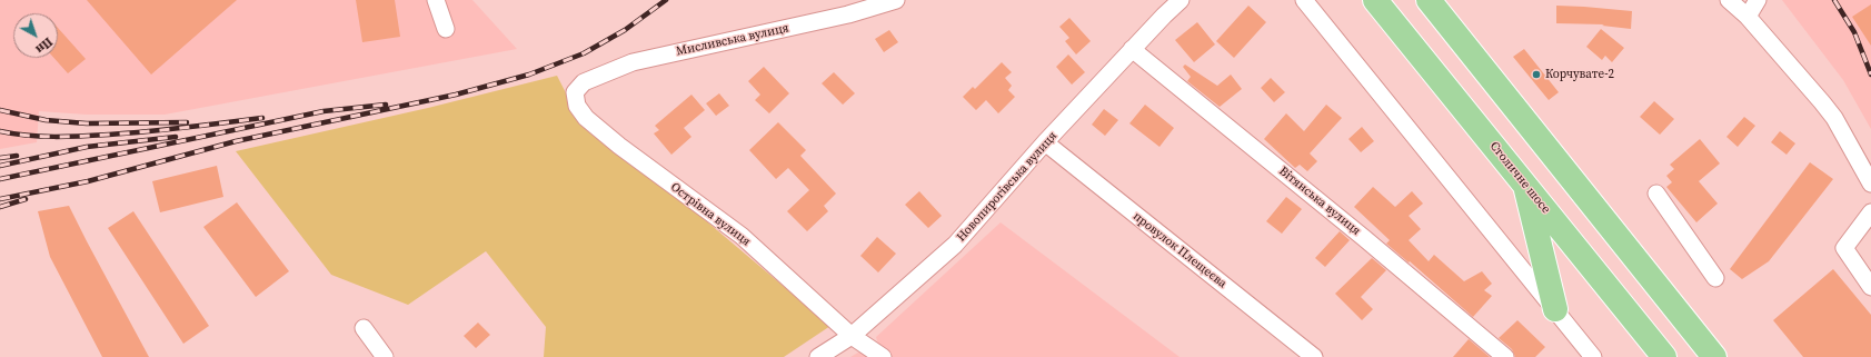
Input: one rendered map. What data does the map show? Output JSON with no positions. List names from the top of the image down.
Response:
{
  "streets": {
    "highway": ["Столичне шосе"],
    "street": [
      "Мисливська вулиця",
      "Новопирогівська вулиця",
      "Вітянська вулиця",
      "Острівна вулиця",
      "провулок Плещеєва"
    ]
  },
  "crossings": [
    ["Мисливська вулиця", "Острівна вулиця"],
    ["Новопирогівська вулиця", "Вітянська вулиця"],
    ["Новопирогівська вулиця", "Острівна вулиця"],
    ["Новопирогівська вулиця", "провулок Плещеєва"]
  ],
  "places": ["Корчувате-2"],
  "north": "bottom right"
}
